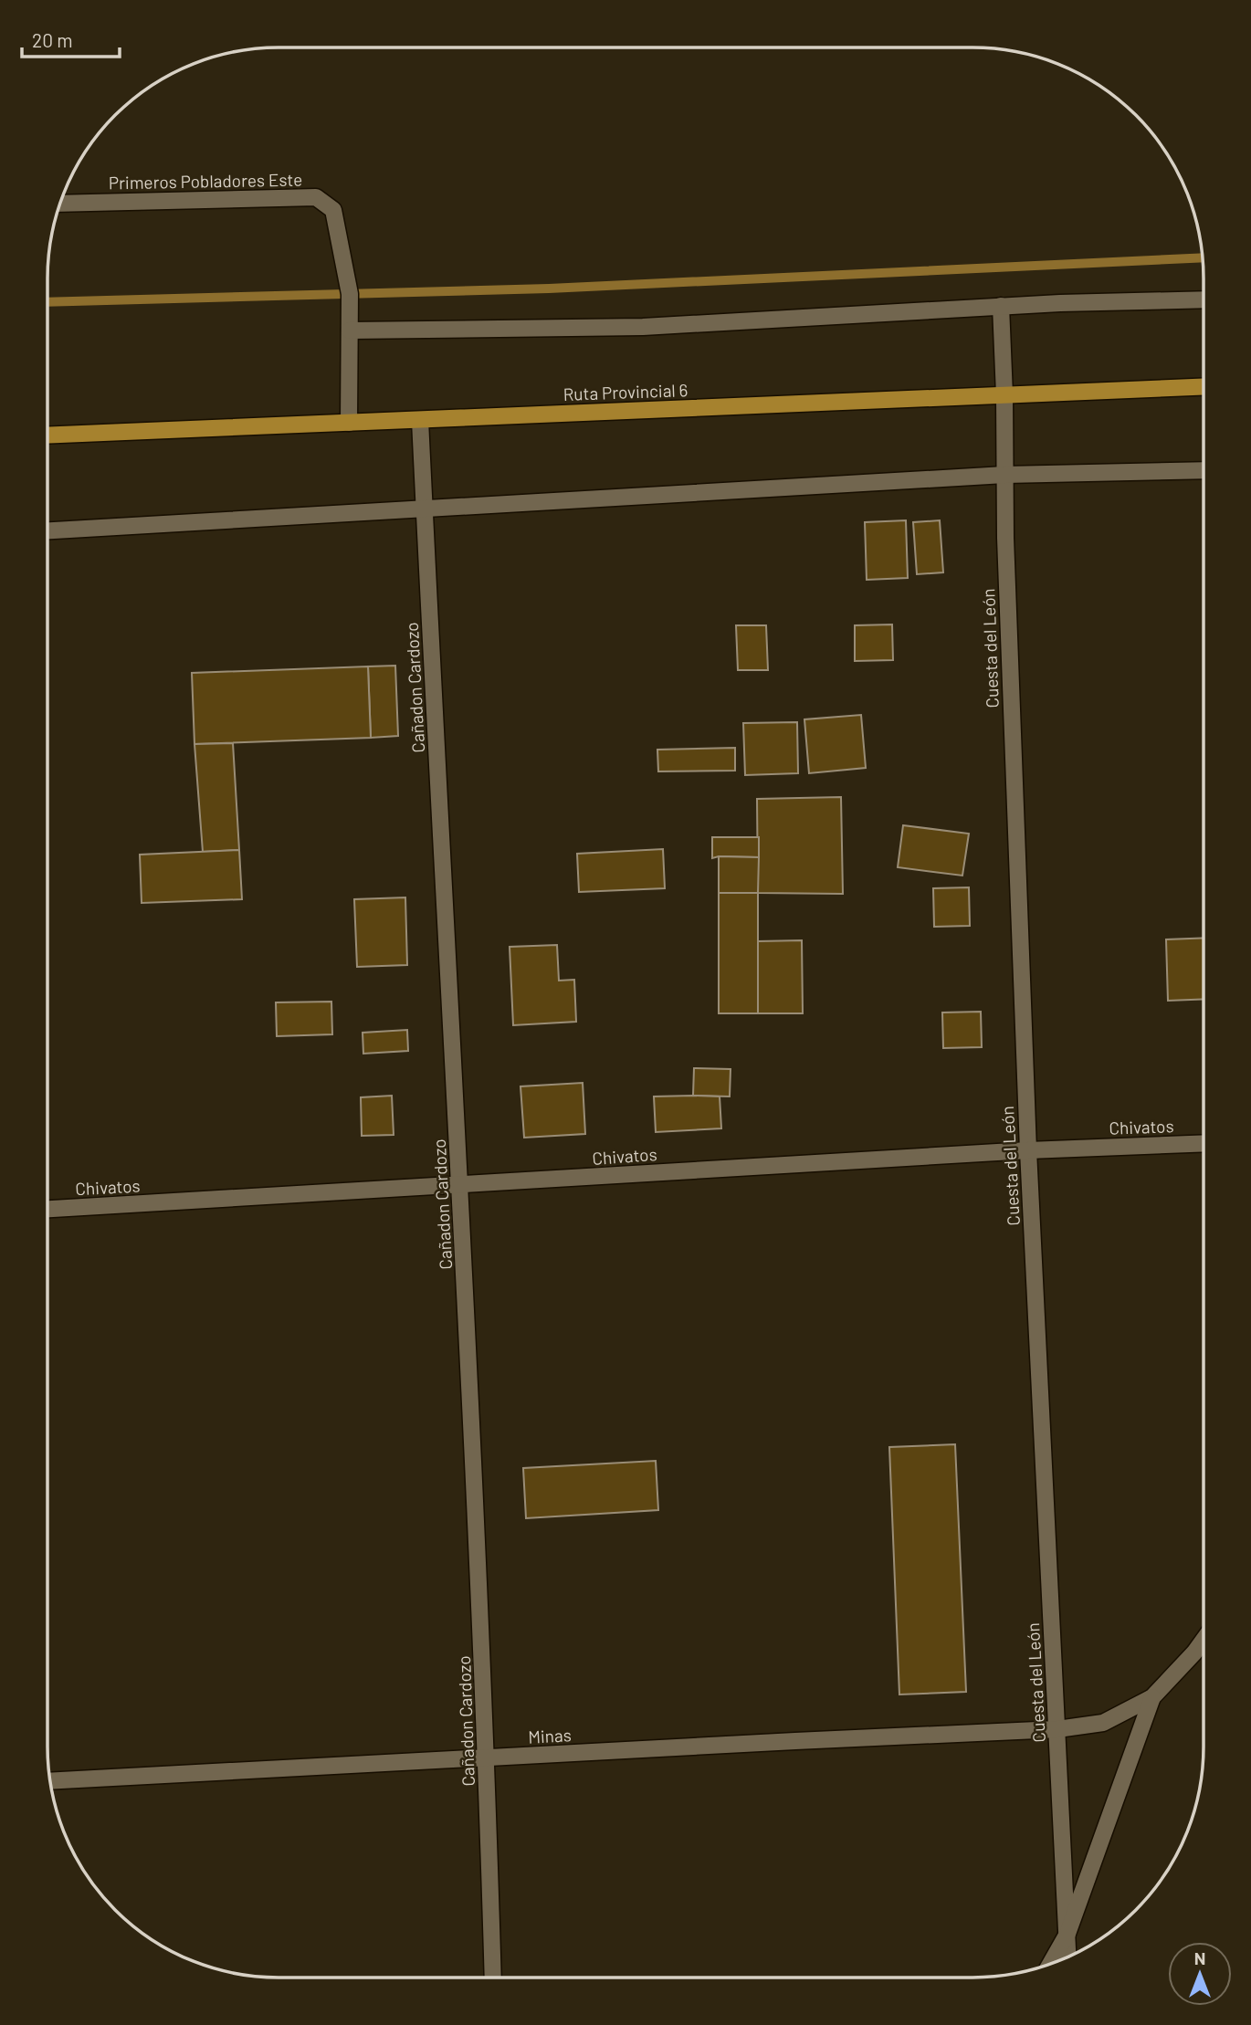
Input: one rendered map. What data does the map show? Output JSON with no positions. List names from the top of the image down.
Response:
{
  "streets": {
    "main road": ["Ruta Provincial 6"],
    "street": [
      "Primeros Pobladores Este",
      "Cuesta del León",
      "Cañadon Cardozo",
      "Chivatos",
      "Minas"
    ]
  },
  "crossings": [
    ["Primeros Pobladores Este", "Ruta Provincial 6"],
    ["Ruta Provincial 6", "Cuesta del León"],
    ["Ruta Provincial 6", "Cañadon Cardozo"],
    ["Cuesta del León", "Chivatos"],
    ["Cuesta del León", "Minas"],
    ["Cañadon Cardozo", "Chivatos"],
    ["Cañadon Cardozo", "Minas"]
  ],
  "scale_bar": "20 m",
  "north": "top"
}
